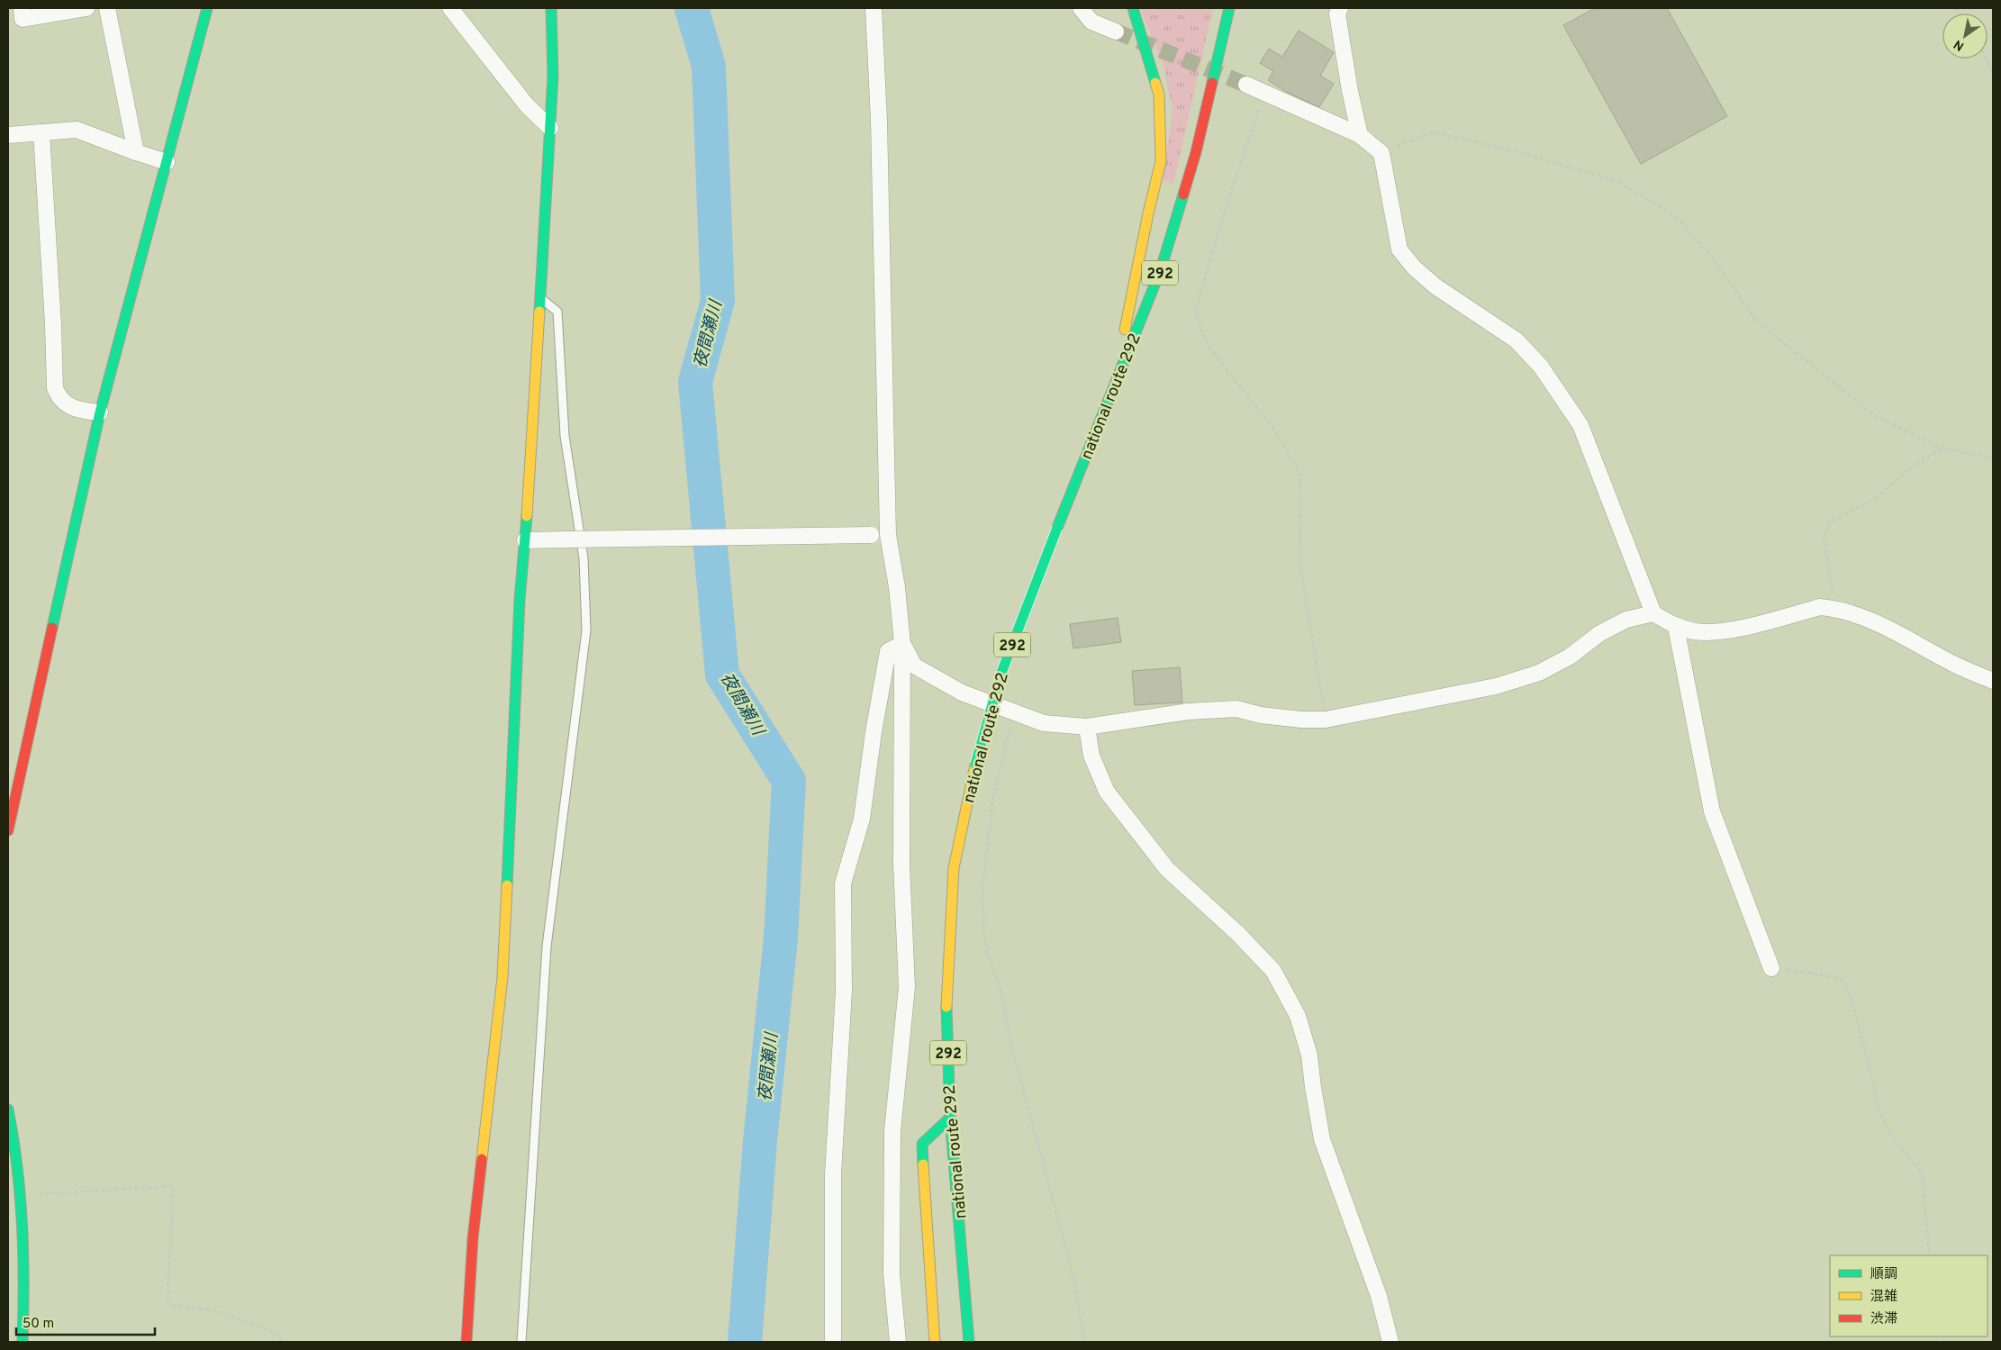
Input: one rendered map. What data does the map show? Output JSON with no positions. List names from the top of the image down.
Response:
{
  "streets": {
    "main road": ["292", "national route 292"]
  },
  "water": ["夜間瀬川"],
  "legend": ["順調", "混雑", "渋滞"],
  "scale_bar": "50 m",
  "north": "bottom left"
}
